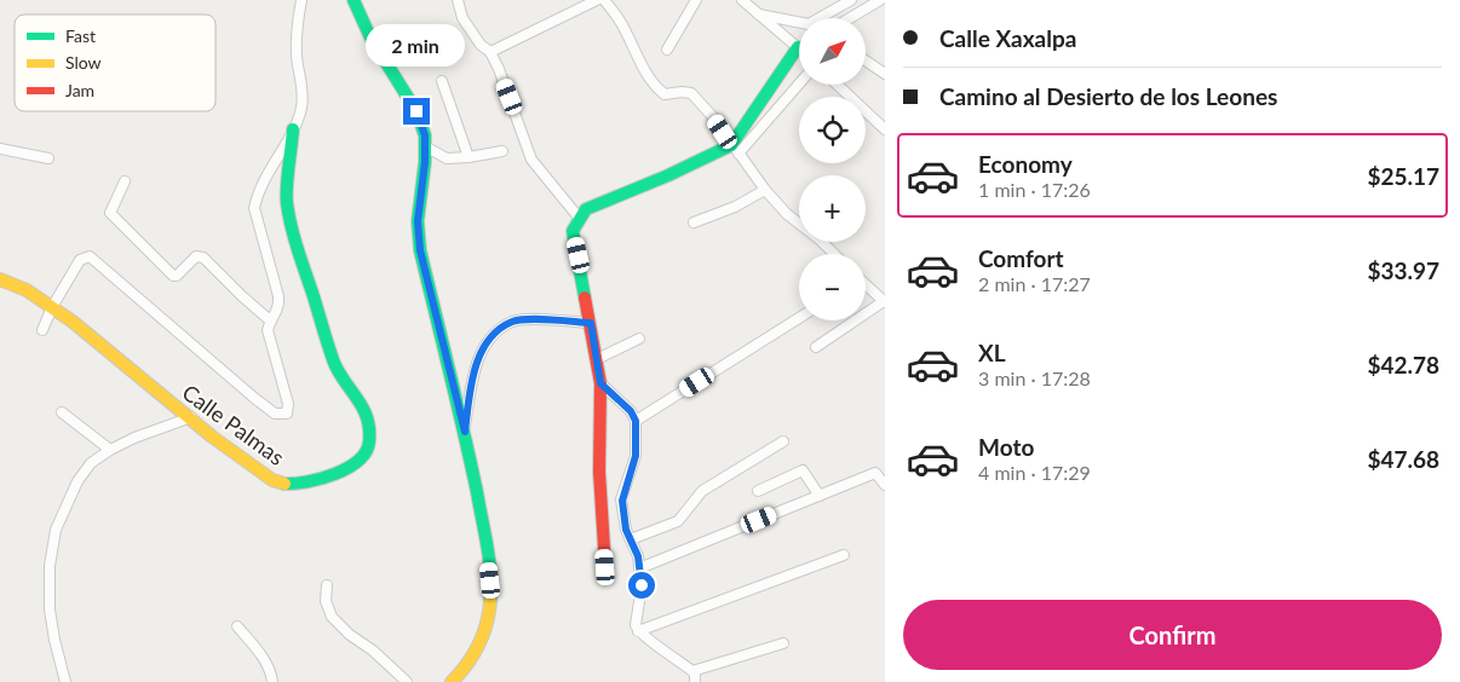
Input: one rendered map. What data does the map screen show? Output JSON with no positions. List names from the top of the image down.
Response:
{
  "streets": {
    "street": ["Calle Palmas"]
  },
  "legend": ["Fast", "Slow", "Jam"],
  "north": "top right",
  "page": {
    "banner": ["Calle Xaxalpa", "Camino al Desierto de los Leones"],
    "map_buttons": ["+", "−"],
    "bubble": "2 min",
    "list": [
      {
        "name": "Economy",
        "note": "1 min · 17:26",
        "value": "$25.17"
      },
      {
        "name": "Comfort",
        "note": "2 min · 17:27",
        "value": "$33.97"
      },
      {
        "name": "XL",
        "note": "3 min · 17:28",
        "value": "$42.78"
      },
      {
        "name": "Moto",
        "note": "4 min · 17:29",
        "value": "$47.68"
      }
    ],
    "buttons": "Confirm"
  }
}
